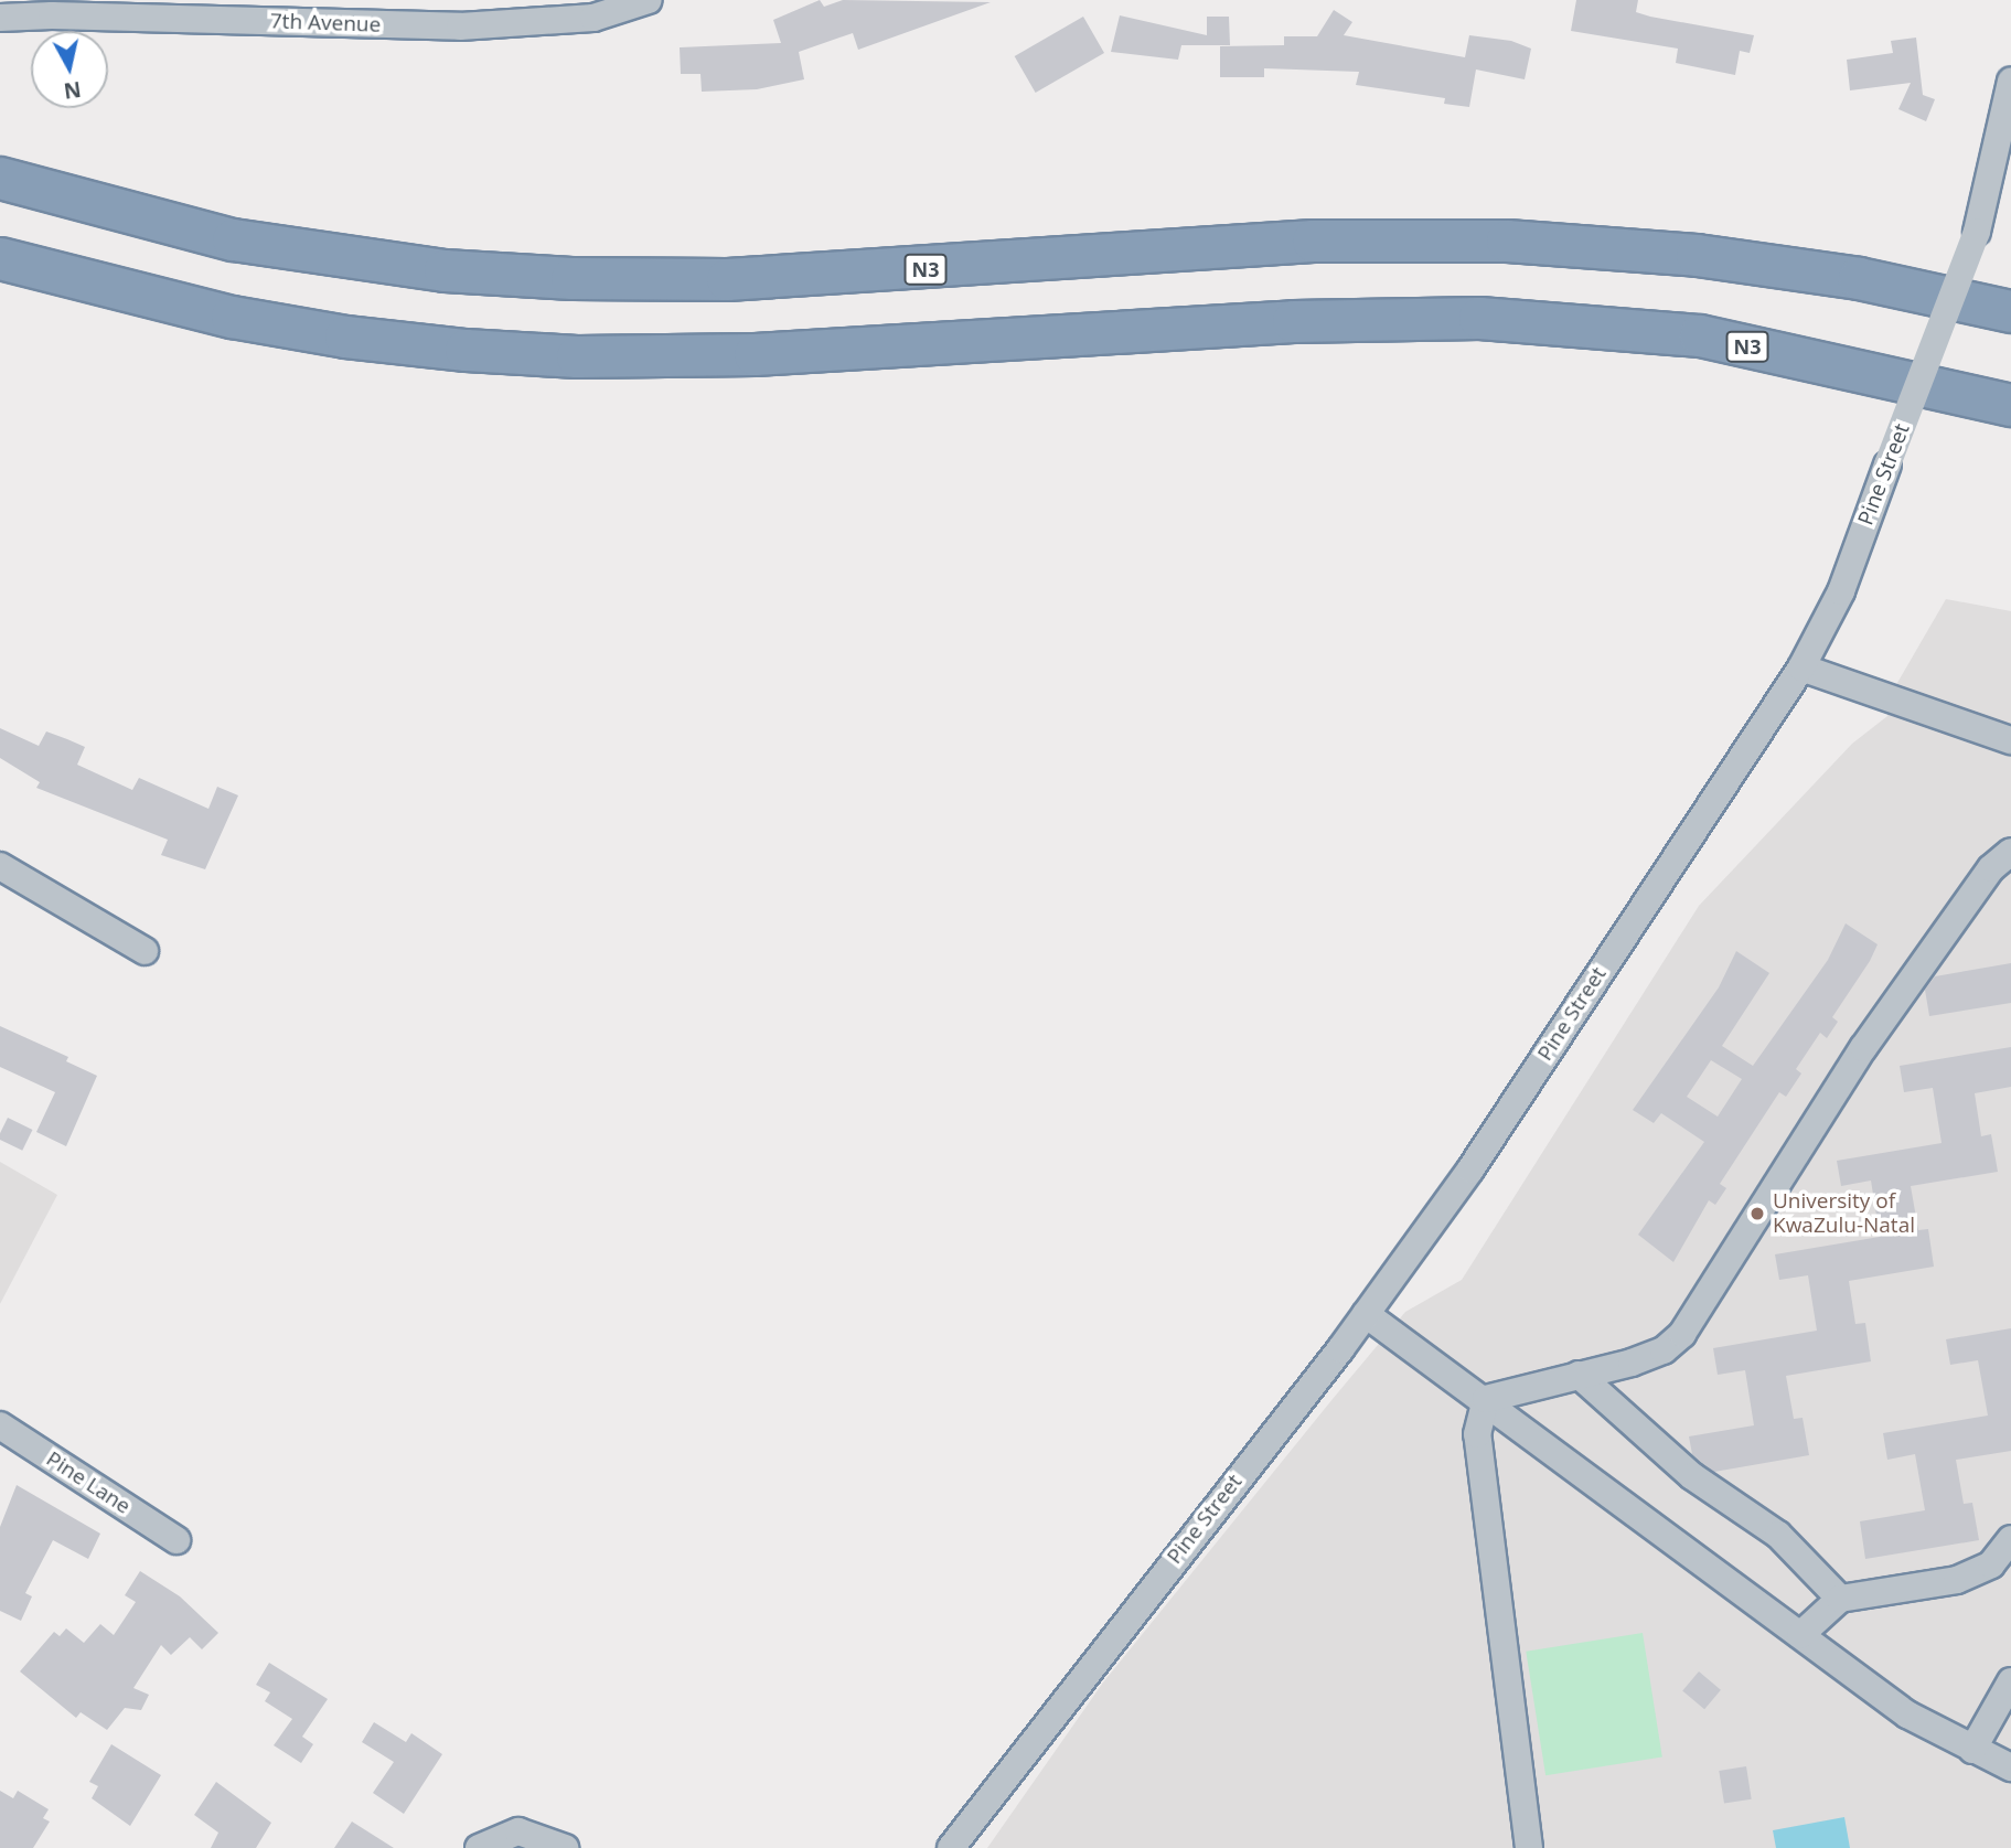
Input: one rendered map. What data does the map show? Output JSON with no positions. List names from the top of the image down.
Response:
{
  "streets": {
    "highway": ["N3"],
    "street": ["7th Avenue", "Pine Street", "Pine Lane"]
  },
  "places": ["University of KwaZulu-Natal"],
  "north": "bottom"
}
